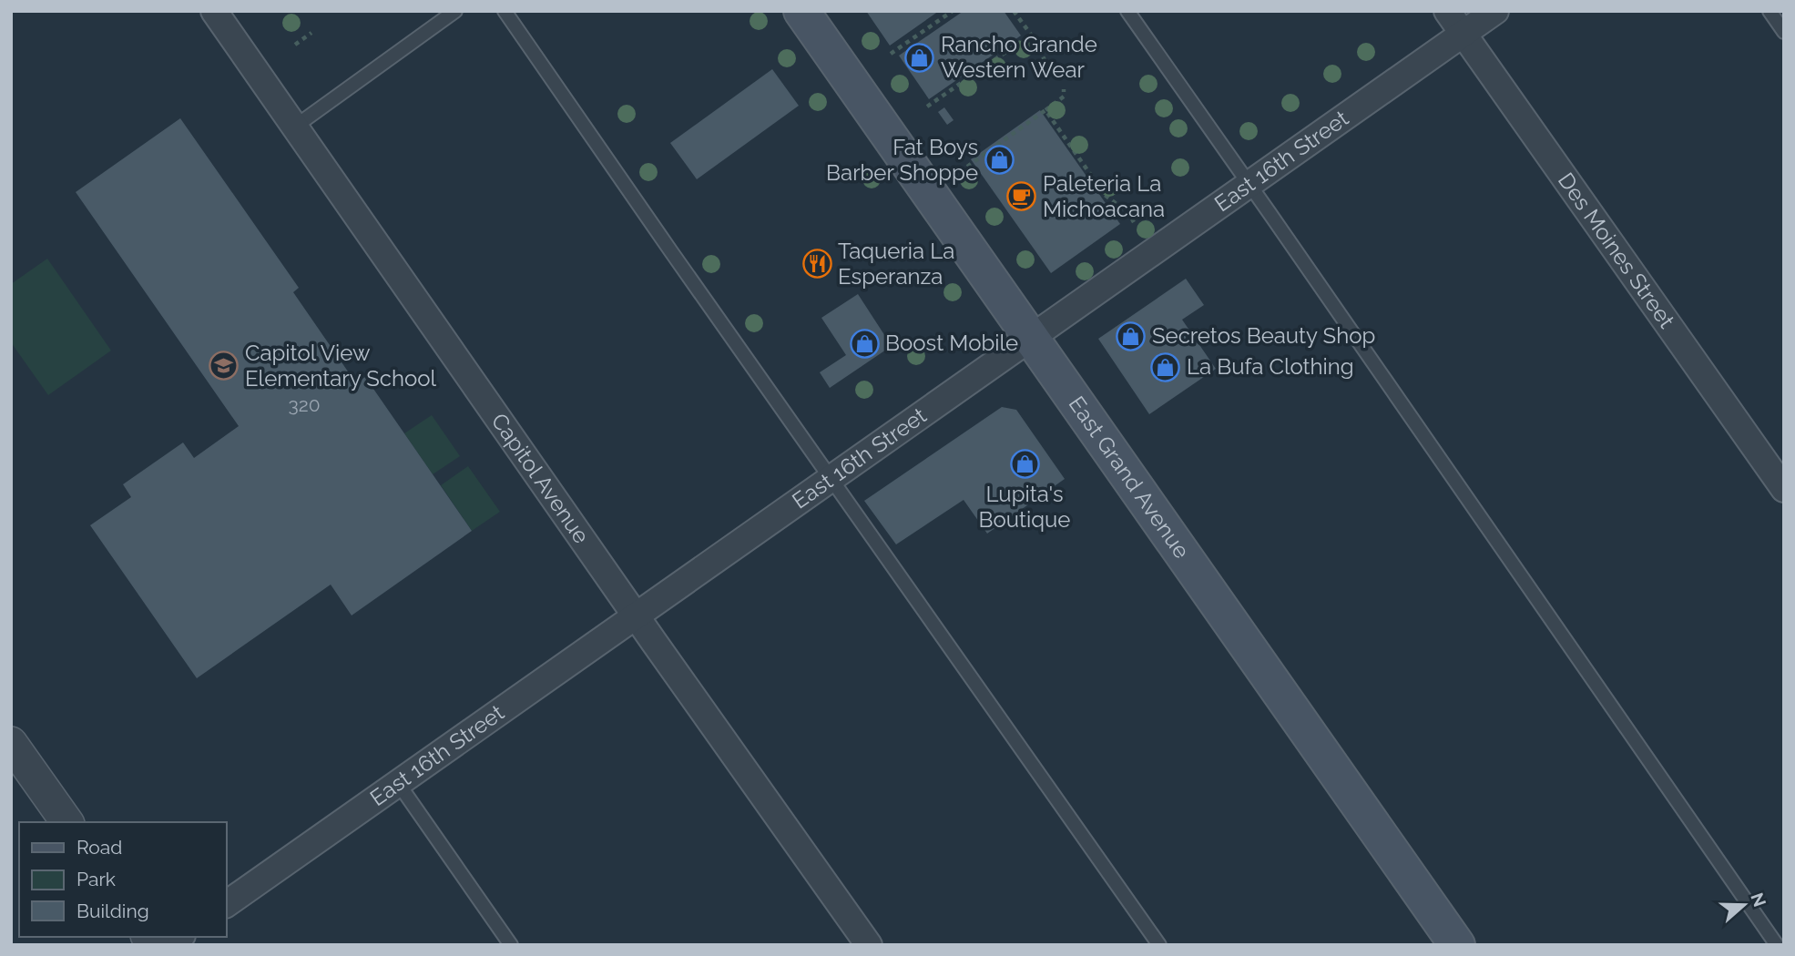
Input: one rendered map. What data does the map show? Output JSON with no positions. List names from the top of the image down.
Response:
{
  "streets": {
    "main road": ["East Grand Avenue"],
    "street": ["East 16th Street", "Des Moines Street", "Capitol Avenue"]
  },
  "crossings": [
    ["East 16th Street", "Des Moines Street"],
    ["East 16th Street", "East Grand Avenue"],
    ["East 16th Street", "Capitol Avenue"]
  ],
  "places": {
    "shop": [
      "Rancho Grande Western Wear",
      "Fat Boys Barber Shoppe",
      "Secretos Beauty Shop",
      "Boost Mobile",
      "La Bufa Clothing",
      "Lupita's Boutique"
    ],
    "cafe": ["Paleteria La Michoacana"],
    "restaurant": ["Taqueria La Esperanza"],
    "school or university": ["Capitol View Elementary School"]
  },
  "house_numbers": ["320"],
  "legend": ["Road", "Park", "Building"],
  "north": "right"
}
